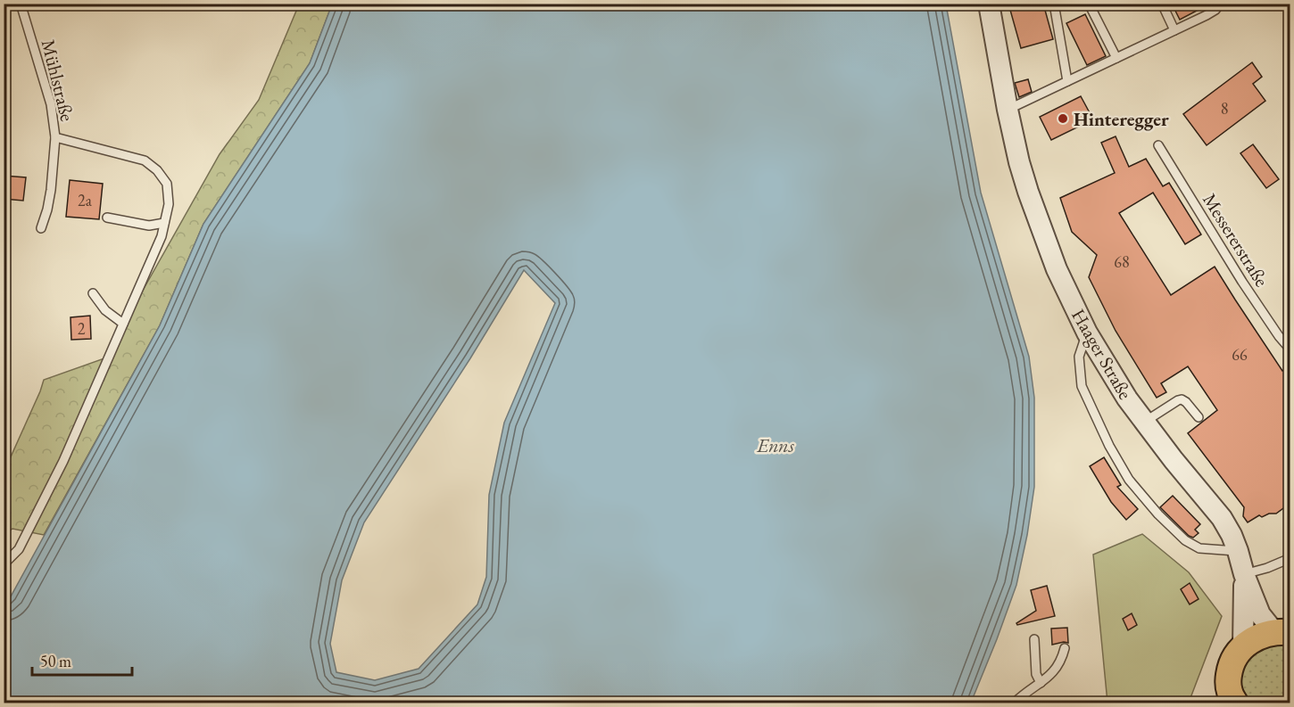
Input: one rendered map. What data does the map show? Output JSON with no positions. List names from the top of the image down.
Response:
{
  "streets": {
    "street": ["Haager Straße"],
    "lane": ["Mühlstraße", "Messererstraße"]
  },
  "water": ["Enns"],
  "places": ["Hinteregger"],
  "house_numbers": [
    "8",
    "2a",
    "68",
    "2",
    "66"
  ],
  "scale_bar": "50 m"
}
